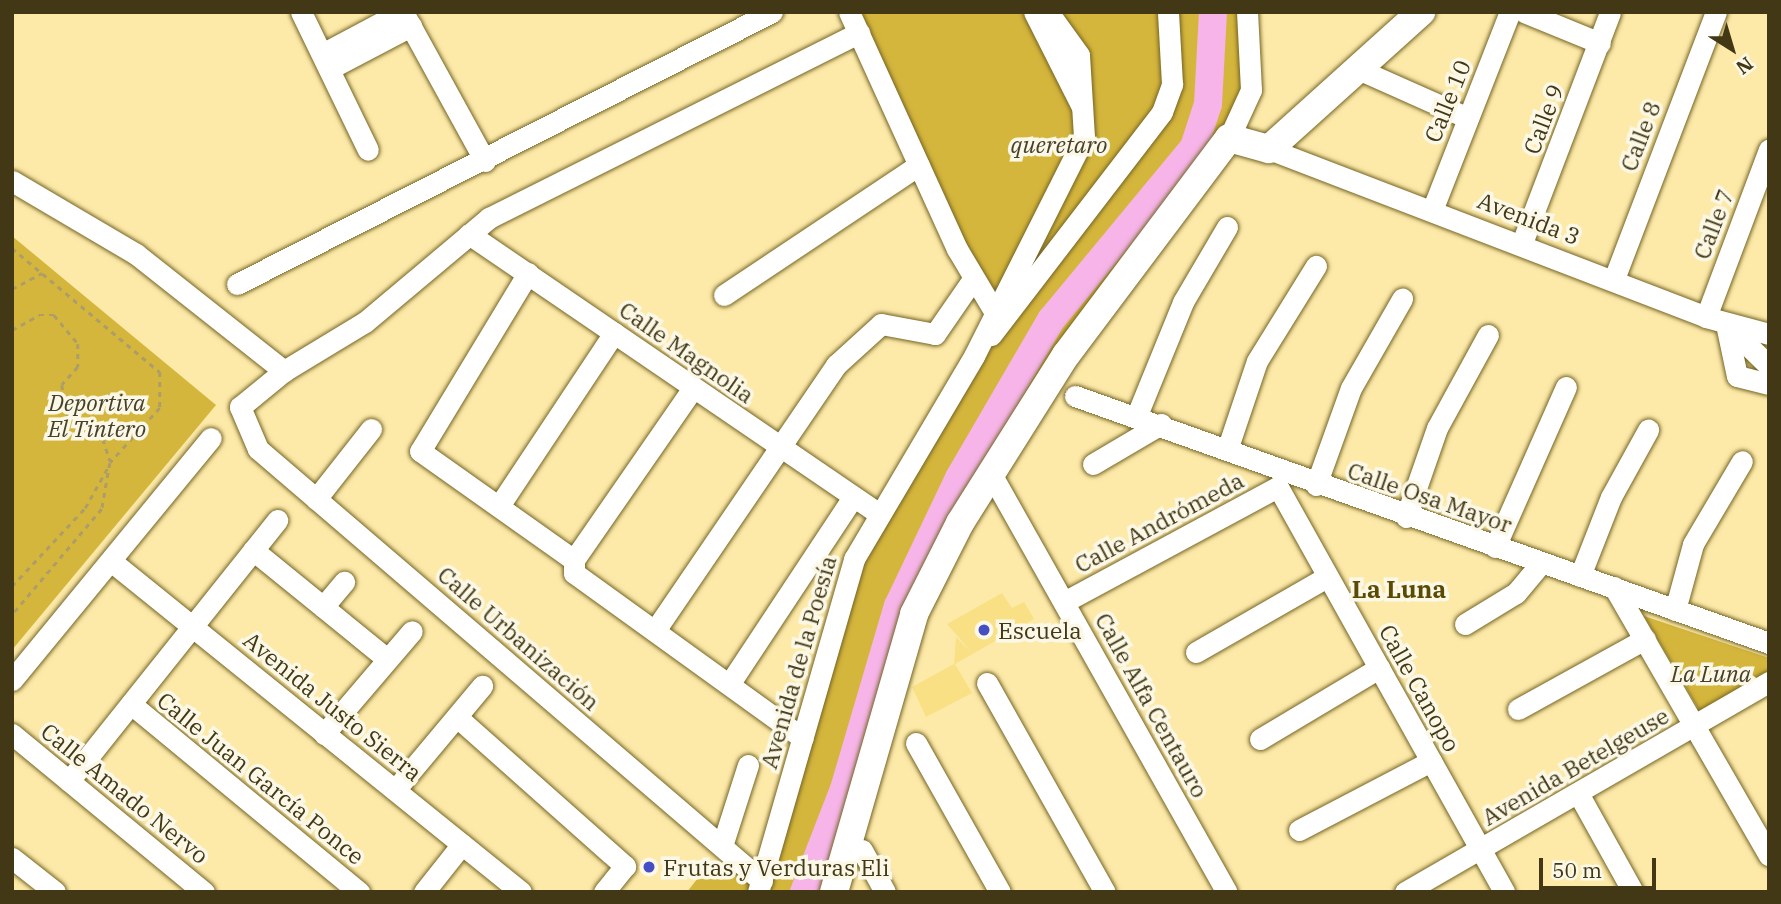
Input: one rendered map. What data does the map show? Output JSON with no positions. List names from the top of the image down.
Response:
{
  "streets": {
    "street": [
      "Calle 10",
      "Calle 9",
      "Calle 8",
      "Avenida 3",
      "Calle 7",
      "Calle Magnolia",
      "Calle Osa Mayor",
      "Calle Andrómeda",
      "Calle Urbanización",
      "Avenida de la Poesía",
      "Calle Canopo",
      "Calle Alfa Centauro",
      "Avenida Justo Sierra",
      "Avenida Betelgeuse",
      "Calle Juan García Ponce",
      "Calle Amado Nervo"
    ]
  },
  "crossings": [
    ["Calle 10", "Avenida 3"],
    ["Calle 9", "Avenida 3"],
    ["Calle 8", "Avenida 3"],
    ["Avenida 3", "Calle 7"],
    ["Calle Magnolia", "Avenida de la Poesía"],
    ["Calle Osa Mayor", "Calle Andrómeda"],
    ["Calle Osa Mayor", "Calle Canopo"],
    ["Calle Andrómeda", "Calle Canopo"],
    ["Calle Andrómeda", "Calle Alfa Centauro"],
    ["Calle Urbanización", "Avenida de la Poesía"],
    ["Calle Canopo", "Avenida Betelgeuse"]
  ],
  "districts": ["La Luna"],
  "parks": ["queretaro", "Deportiva El Tintero", "La Luna"],
  "places": ["Escuela", "Frutas y Verduras Eli"],
  "scale_bar": "50 m",
  "north": "bottom right"
}
